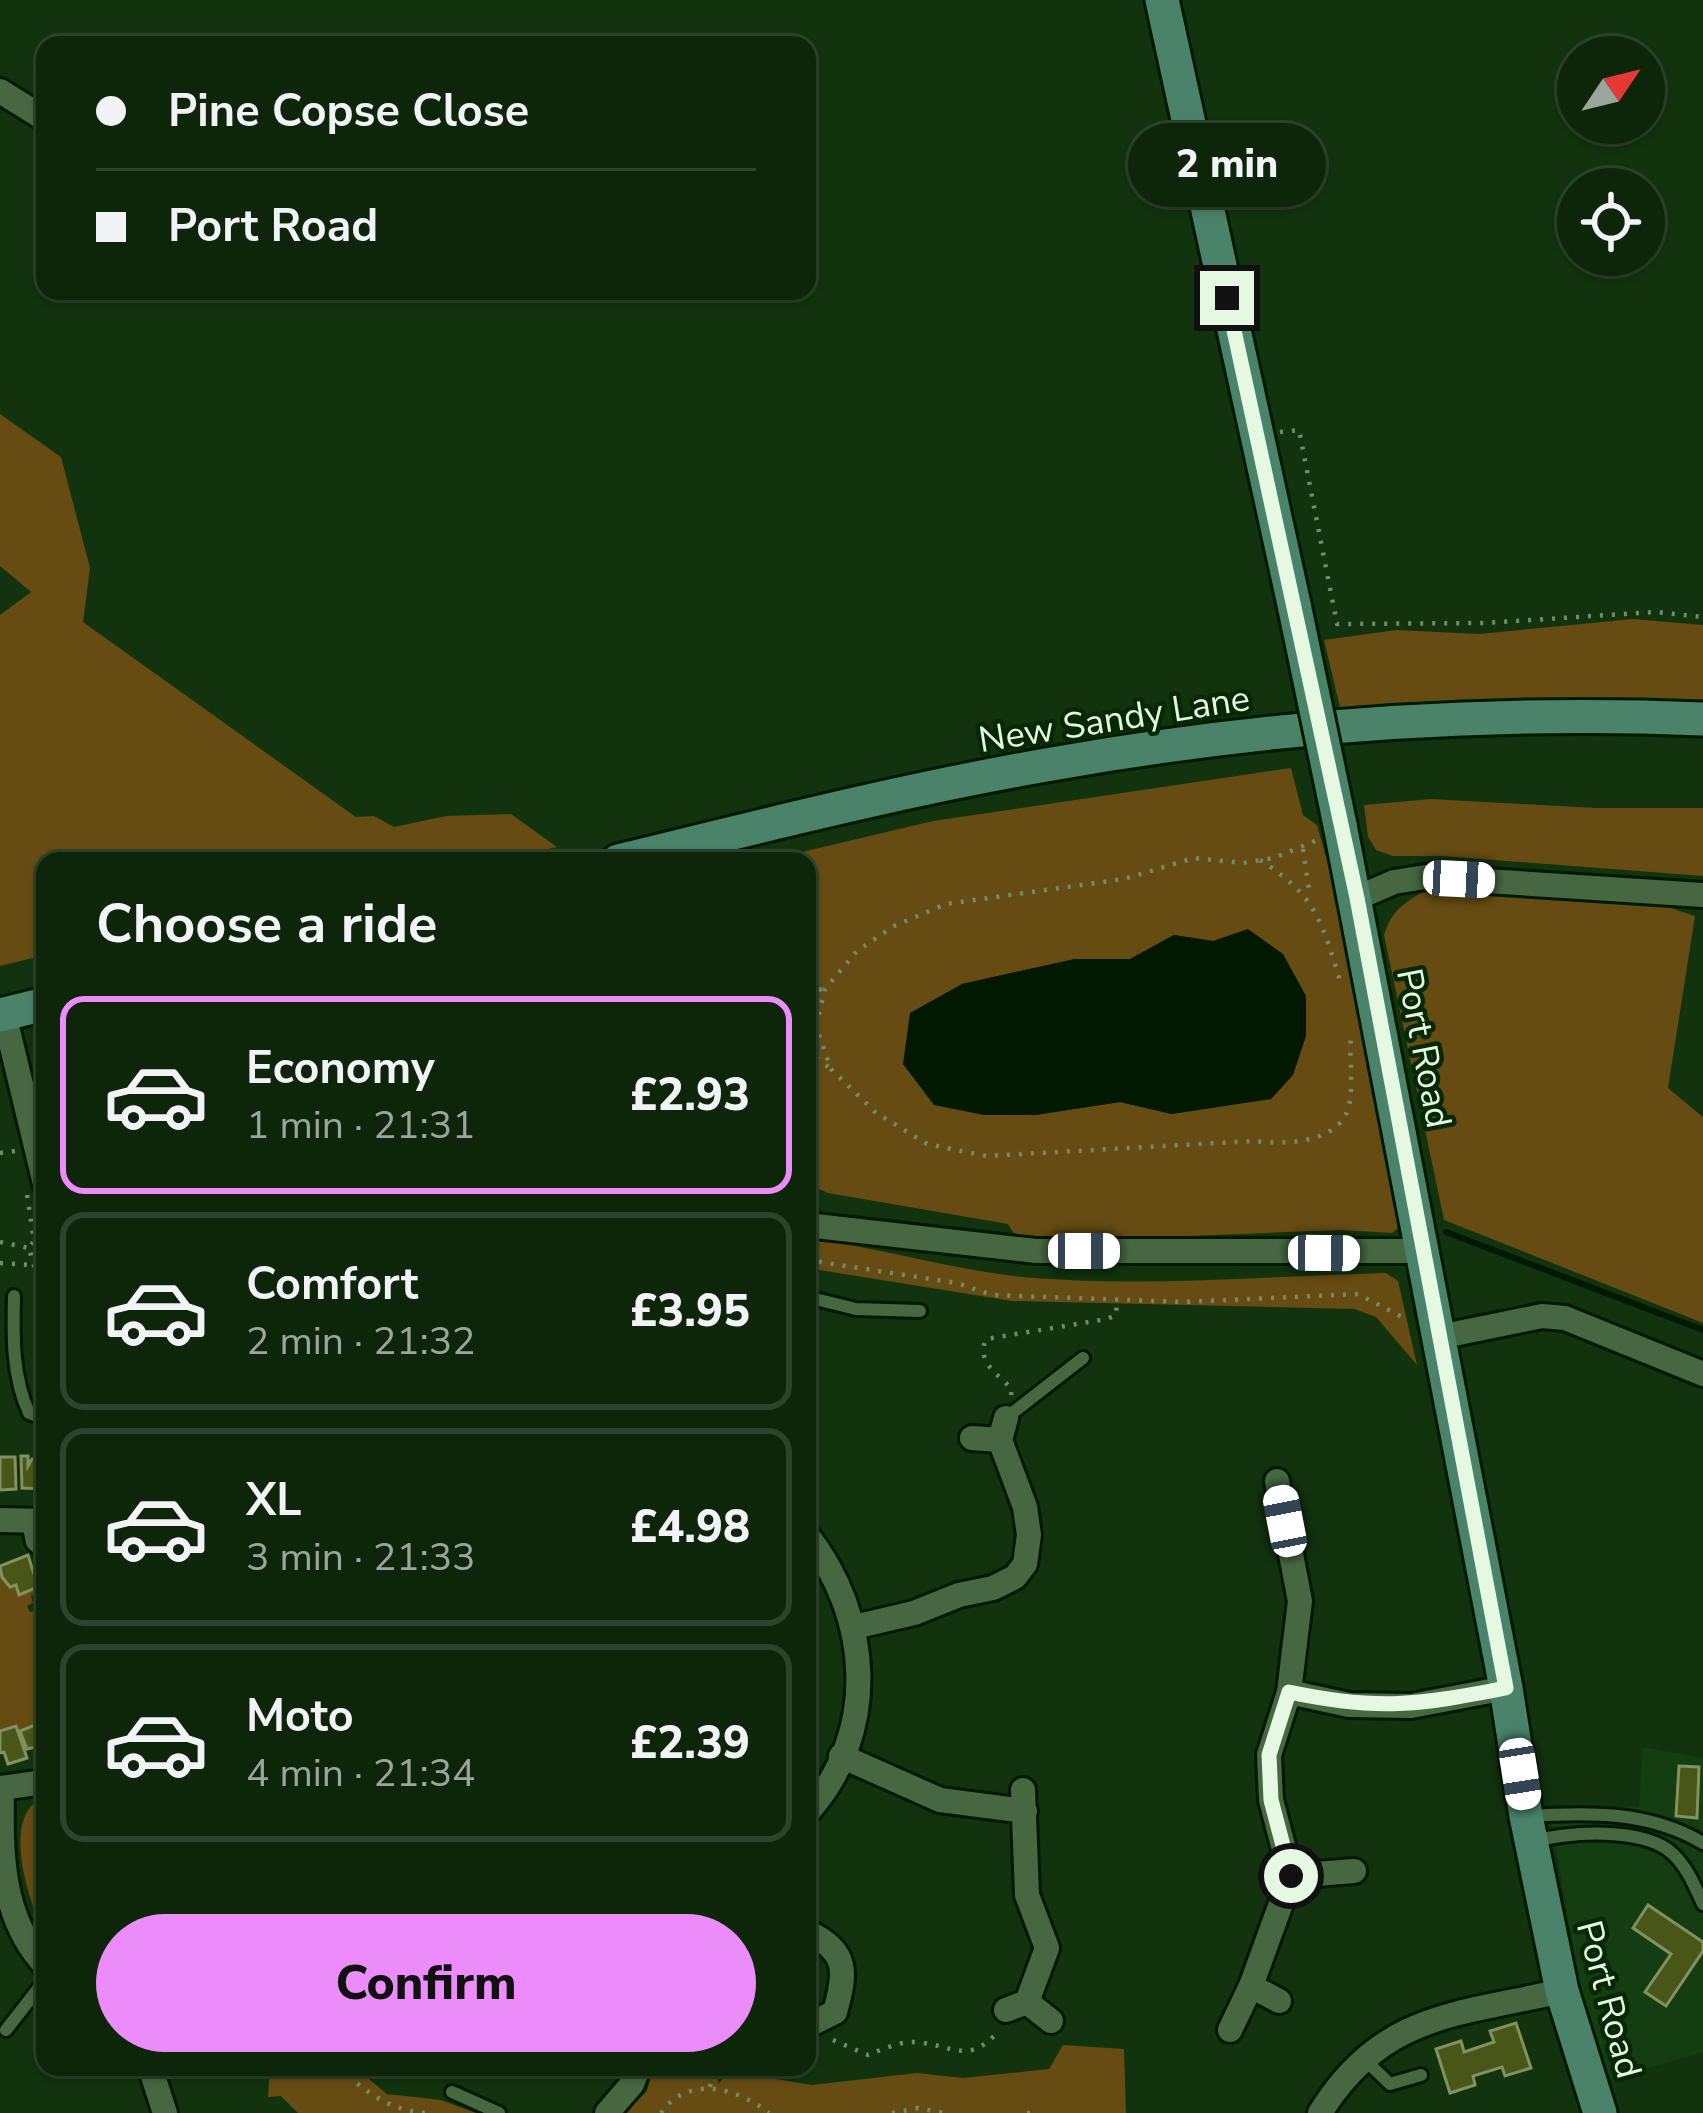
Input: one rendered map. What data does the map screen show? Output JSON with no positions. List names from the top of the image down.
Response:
{
  "streets": {
    "street": ["New Sandy Lane", "Port Road"]
  },
  "north": "top right",
  "page": {
    "banner": ["Pine Copse Close", "Port Road"],
    "bubble": "2 min",
    "heading": "Choose a ride",
    "list": [
      {
        "name": "Economy",
        "note": "1 min · 21:31",
        "value": "£2.93"
      },
      {
        "name": "Comfort",
        "note": "2 min · 21:32",
        "value": "£3.95"
      },
      {
        "name": "XL",
        "note": "3 min · 21:33",
        "value": "£4.98"
      },
      {
        "name": "Moto",
        "note": "4 min · 21:34",
        "value": "£2.39"
      }
    ],
    "buttons": "Confirm"
  }
}
